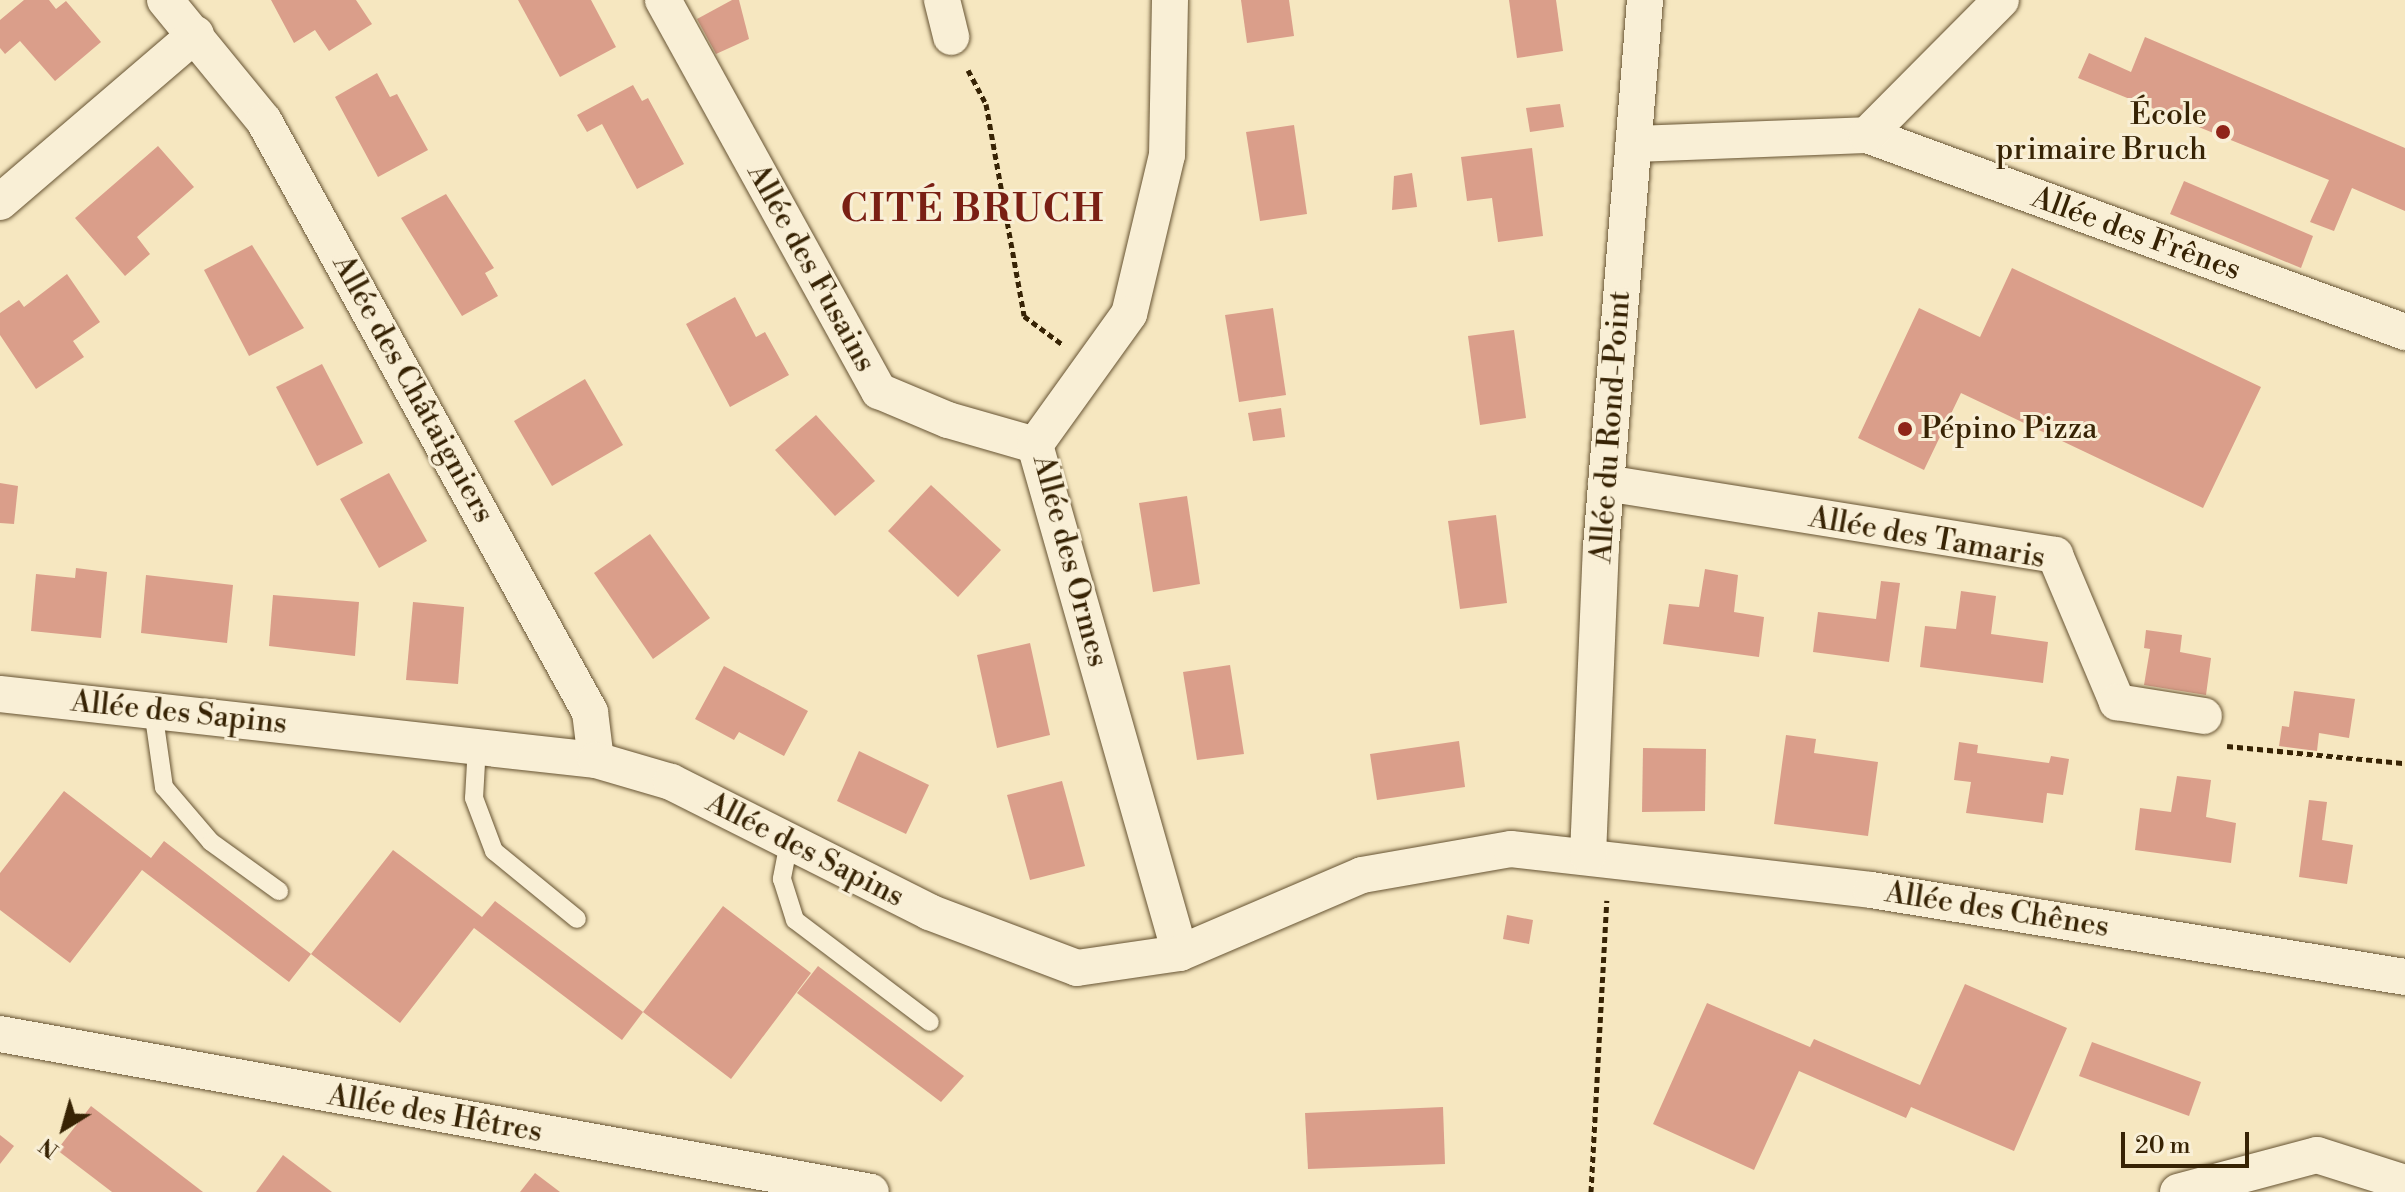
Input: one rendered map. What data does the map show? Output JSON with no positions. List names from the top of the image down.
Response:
{
  "streets": {
    "street": [
      "Allée des Frênes",
      "Allée des Fusains",
      "Allée des Châtaigniers",
      "Allée du Rond-Point",
      "Allée des Tamaris",
      "Allée des Ormes",
      "Allée des Sapins",
      "Allée des Chênes",
      "Allée des Hêtres"
    ]
  },
  "crossings": [
    ["Allée des Fusains", "Allée des Ormes"],
    ["Allée des Châtaigniers", "Allée des Sapins"],
    ["Allée du Rond-Point", "Allée des Tamaris"],
    ["Allée du Rond-Point", "Allée des Sapins"],
    ["Allée du Rond-Point", "Allée des Chênes"],
    ["Allée des Ormes", "Allée des Sapins"],
    ["Allée des Sapins", "Allée des Chênes"]
  ],
  "districts": ["CITÉ BRUCH"],
  "places": ["École primaire Bruch", "Pépino Pizza"],
  "scale_bar": "20 m",
  "north": "bottom left"
}
